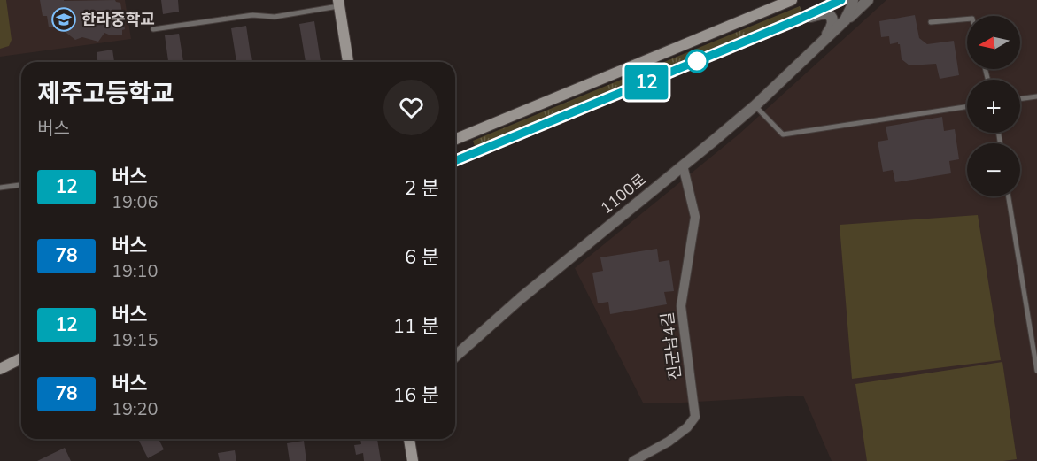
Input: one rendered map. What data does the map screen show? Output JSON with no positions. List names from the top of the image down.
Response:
{
  "streets": {
    "street": ["1100로", "진군남4길"]
  },
  "crossings": [
    ["1100로", "진군남4길"]
  ],
  "places": {
    "school or university": ["한라중학교"]
  },
  "lines": ["bus line 12"],
  "north": "left",
  "page": {
    "on_map": "12",
    "map_buttons": ["+", "−"],
    "heading": ["제주고등학교", "버스"],
    "list": [
      {
        "mark": "12",
        "name": "버스",
        "note": "19:06",
        "value": "2 분"
      },
      {
        "mark": "78",
        "name": "버스",
        "note": "19:10",
        "value": "6 분"
      },
      {
        "mark": "12",
        "name": "버스",
        "note": "19:15",
        "value": "11 분"
      },
      {
        "mark": "78",
        "name": "버스",
        "note": "19:20",
        "value": "16 분"
      }
    ]
  }
}
